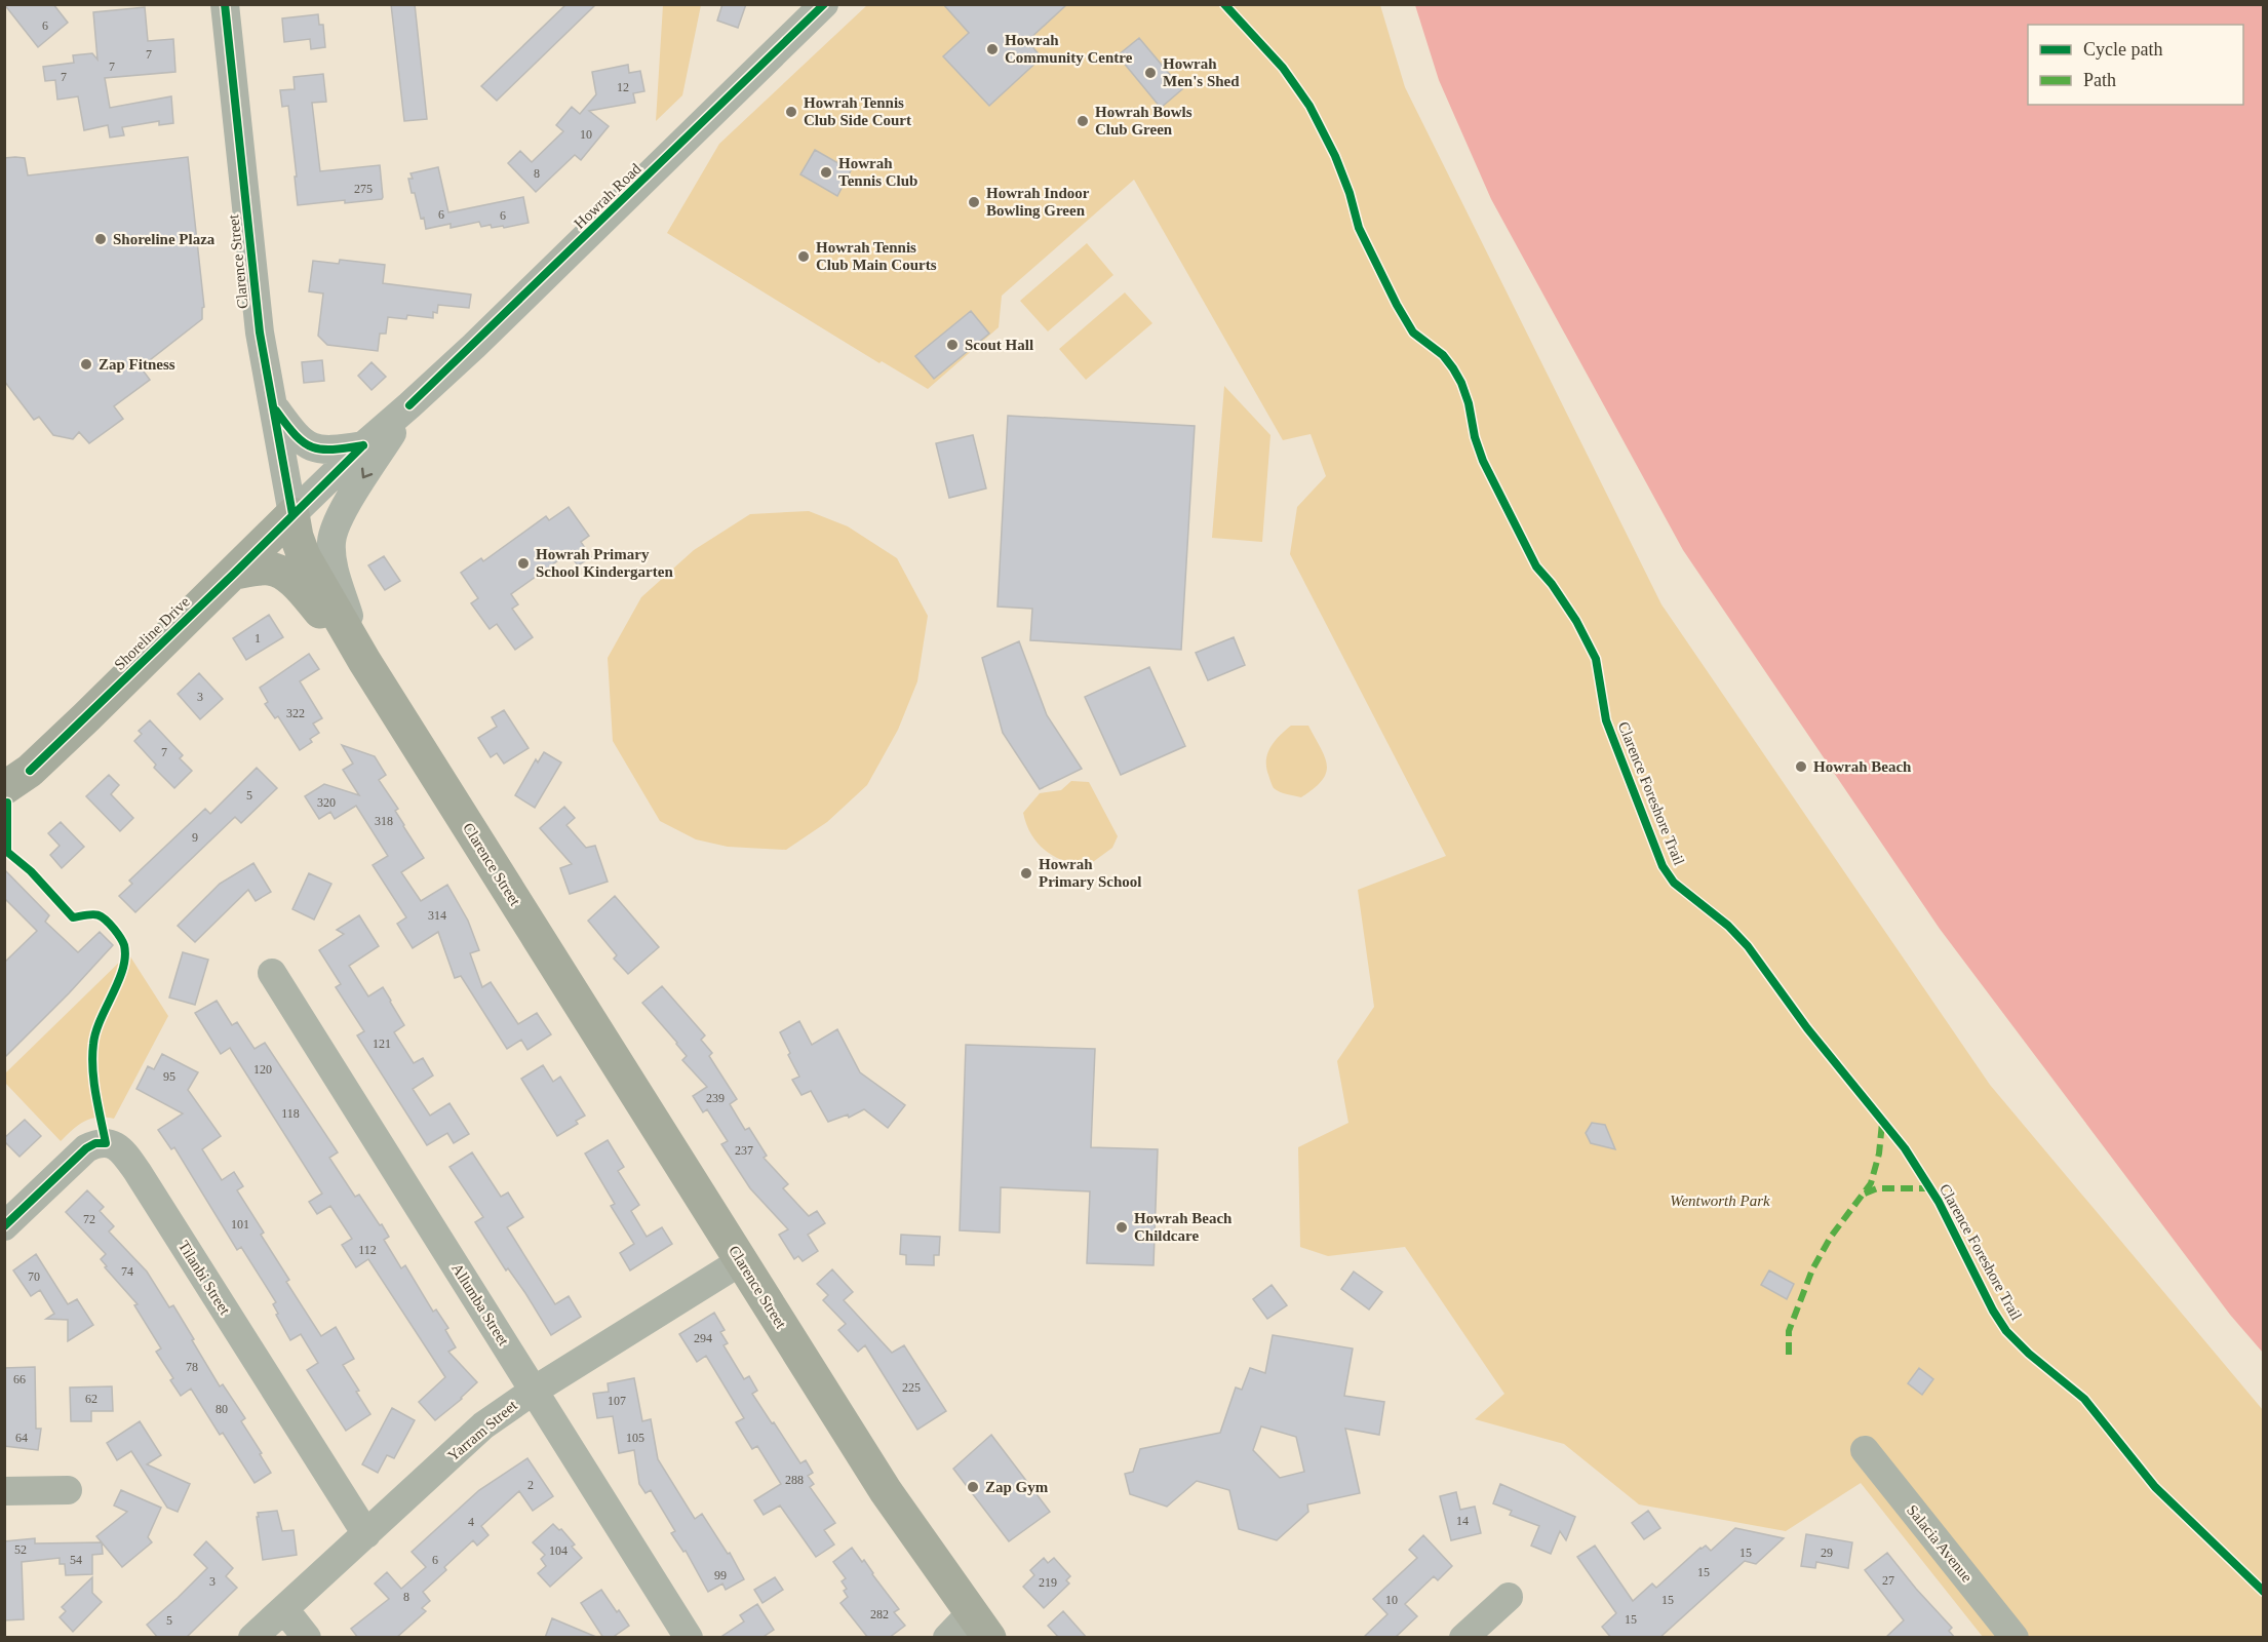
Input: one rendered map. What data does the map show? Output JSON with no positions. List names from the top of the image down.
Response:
{
  "streets": {
    "main road": ["Clarence Street", "Shoreline Drive"],
    "street": [
      "Howrah Road",
      "Tilanbi Street",
      "Allumba Street",
      "Yarram Street",
      "Salacia Avenue"
    ],
    "cycle path": ["Clarence Foreshore Trail"]
  },
  "crossings": [
    ["Howrah Road", "Clarence Street"],
    ["Howrah Road", "Shoreline Drive"],
    ["Clarence Street", "Shoreline Drive"],
    ["Clarence Street", "Yarram Street"],
    ["Tilanbi Street", "Yarram Street"],
    ["Allumba Street", "Yarram Street"]
  ],
  "parks": ["Wentworth Park"],
  "places": [
    "Howrah Community Centre",
    "Howrah Men's Shed",
    "Howrah Tennis Club Side Court",
    "Howrah Bowls Club Green",
    "Howrah Tennis Club",
    "Howrah Indoor Bowling Green",
    "Shoreline Plaza",
    "Howrah Tennis Club Main Courts",
    "Scout Hall",
    "Zap Fitness",
    "Howrah Primary School Kindergarten",
    "Howrah Beach",
    "Howrah Primary School",
    "Howrah Beach Childcare",
    "Zap Gym"
  ],
  "house_numbers": [
    "6",
    "7",
    "7",
    "7",
    "12",
    "10",
    "8",
    "275",
    "6",
    "6",
    "1",
    "3",
    "322",
    "7",
    "5",
    "320",
    "318",
    "9",
    "314",
    "121",
    "120",
    "95",
    "239",
    "118",
    "237",
    "72",
    "101",
    "112",
    "74",
    "70",
    "294",
    "78",
    "66",
    "225",
    "62",
    "107",
    "80",
    "64",
    "105",
    "288",
    "2",
    "14",
    "4",
    "52",
    "104",
    "15",
    "29",
    "54",
    "6",
    "15",
    "99",
    "27",
    "3",
    "219",
    "8",
    "10",
    "15",
    "282",
    "15",
    "5"
  ],
  "legend": ["Cycle path", "Path"]
}
